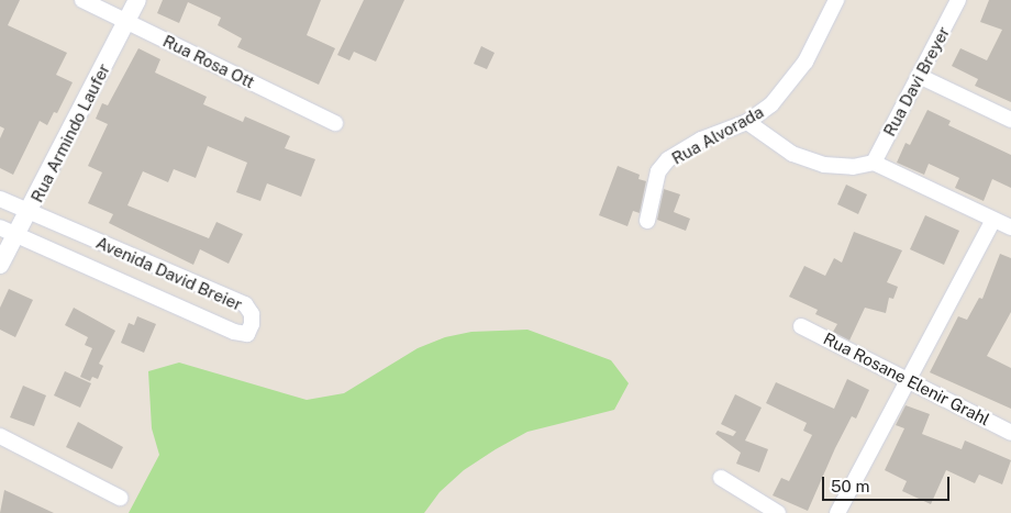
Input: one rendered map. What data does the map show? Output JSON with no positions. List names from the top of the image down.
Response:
{
  "streets": {
    "street": [
      "Rua Rosa Ott",
      "Rua Davi Breyer",
      "Rua Armindo Laufer",
      "Rua Alvorada",
      "Avenida David Breier",
      "Rua Rosane Elenir Grahl"
    ]
  },
  "crossings": [
    ["Rua Rosa Ott", "Rua Armindo Laufer"],
    ["Rua Armindo Laufer", "Avenida David Breier"]
  ],
  "scale_bar": "50 m"
}
